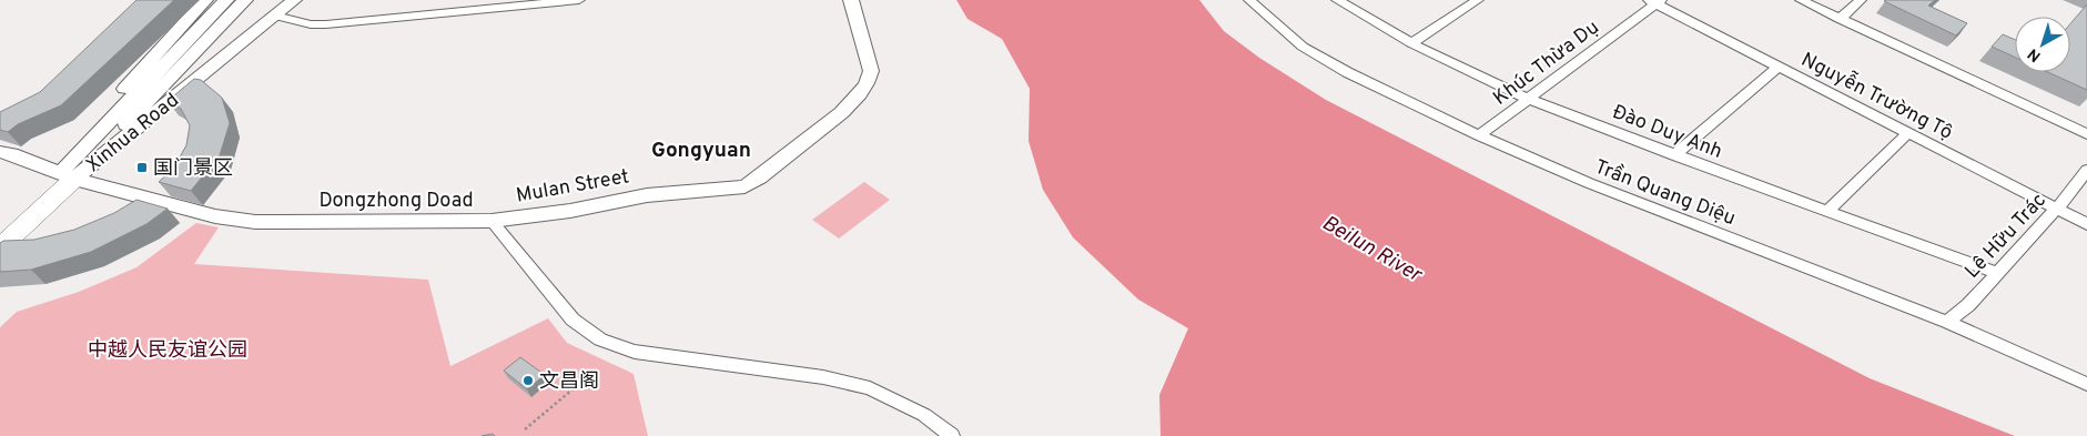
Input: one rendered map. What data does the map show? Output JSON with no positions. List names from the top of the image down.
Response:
{
  "streets": {
    "main road": ["Xinhua Road"],
    "street": [
      "Khúc Thừa Dụ",
      "Nguyễn Trường Tộ",
      "Đào Duy Anh",
      "Mulan Street",
      "Trần Quang Diệu",
      "Dongzhong Doad",
      "Lê Hữu Trác"
    ]
  },
  "crossings": [
    ["Khúc Thừa Dụ", "Nguyễn Trường Tộ"],
    ["Khúc Thừa Dụ", "Đào Duy Anh"],
    ["Khúc Thừa Dụ", "Trần Quang Diệu"],
    ["Nguyễn Trường Tộ", "Lê Hữu Trác"],
    ["Đào Duy Anh", "Lê Hữu Trác"],
    ["Xinhua Road", "Dongzhong Doad"],
    ["Mulan Street", "Dongzhong Doad"],
    ["Trần Quang Diệu", "Lê Hữu Trác"]
  ],
  "districts": ["Gongyuan"],
  "water": ["Beilun River"],
  "parks": ["中越人民友谊公园"],
  "places": {
    "transit": ["国门景区"],
    "other": ["文昌阁"]
  },
  "north": "bottom left"
}
